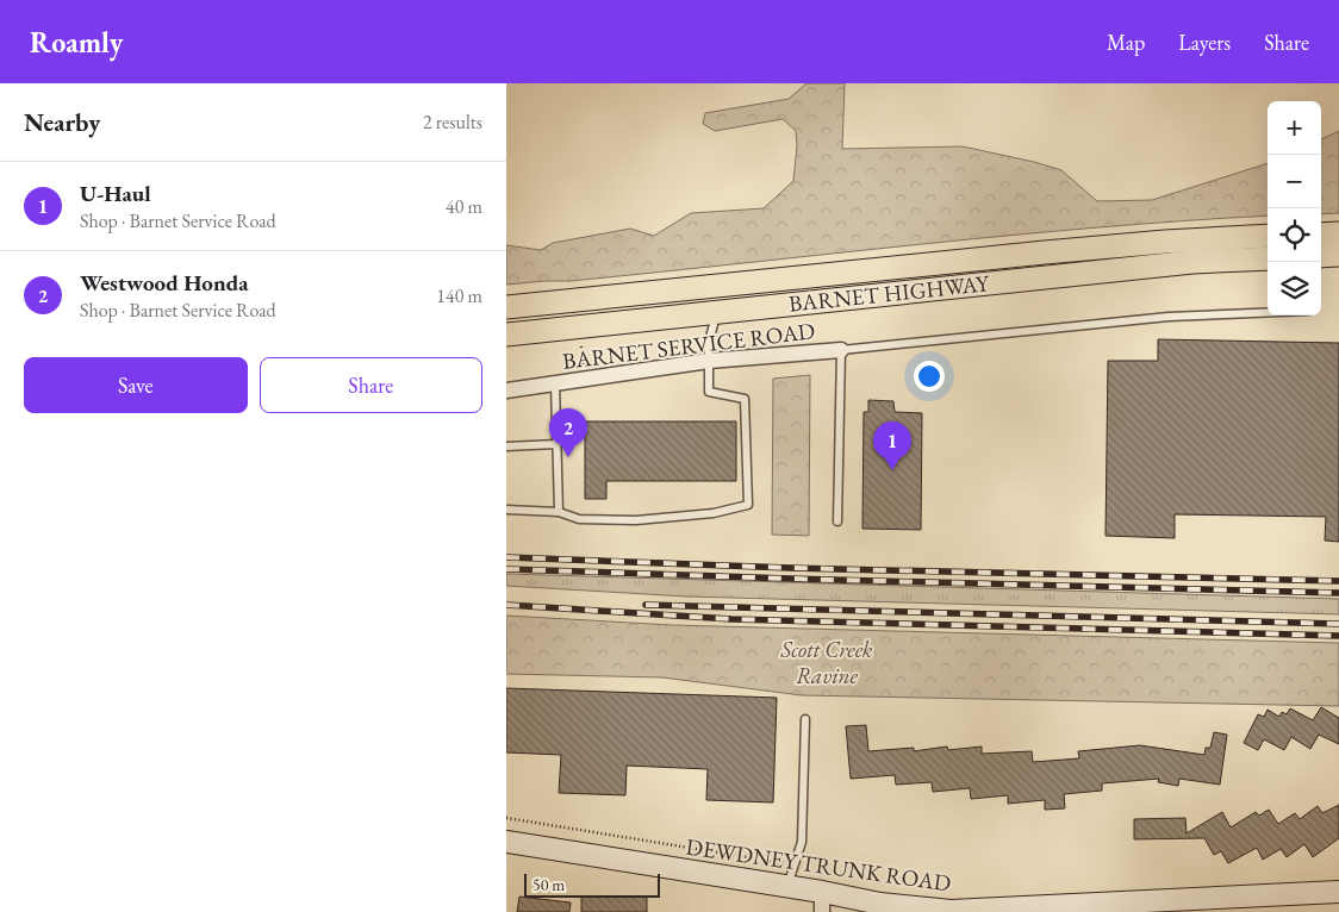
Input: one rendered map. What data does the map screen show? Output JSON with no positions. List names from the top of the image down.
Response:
{
  "streets": {
    "main road": ["BARNET HIGHWAY", "DEWDNEY TRUNK ROAD"],
    "street": ["BARNET SERVICE ROAD"]
  },
  "parks": ["Scott Creek Ravine"],
  "scale_bar": "50 m",
  "page": {
    "header": "Roamly",
    "nav": ["Map", "Layers", "Share"],
    "heading": ["Nearby", "2 results"],
    "map_buttons": ["+", "−"],
    "list": [
      {
        "mark": "1",
        "name": "U-Haul",
        "note": "Shop · Barnet Service Road",
        "value": "40 m"
      },
      {
        "mark": "2",
        "name": "Westwood Honda",
        "note": "Shop · Barnet Service Road",
        "value": "140 m"
      }
    ],
    "buttons": ["Save", "Share"],
    "pins": ["2", "1"],
    "scale": "50 m"
  }
}
